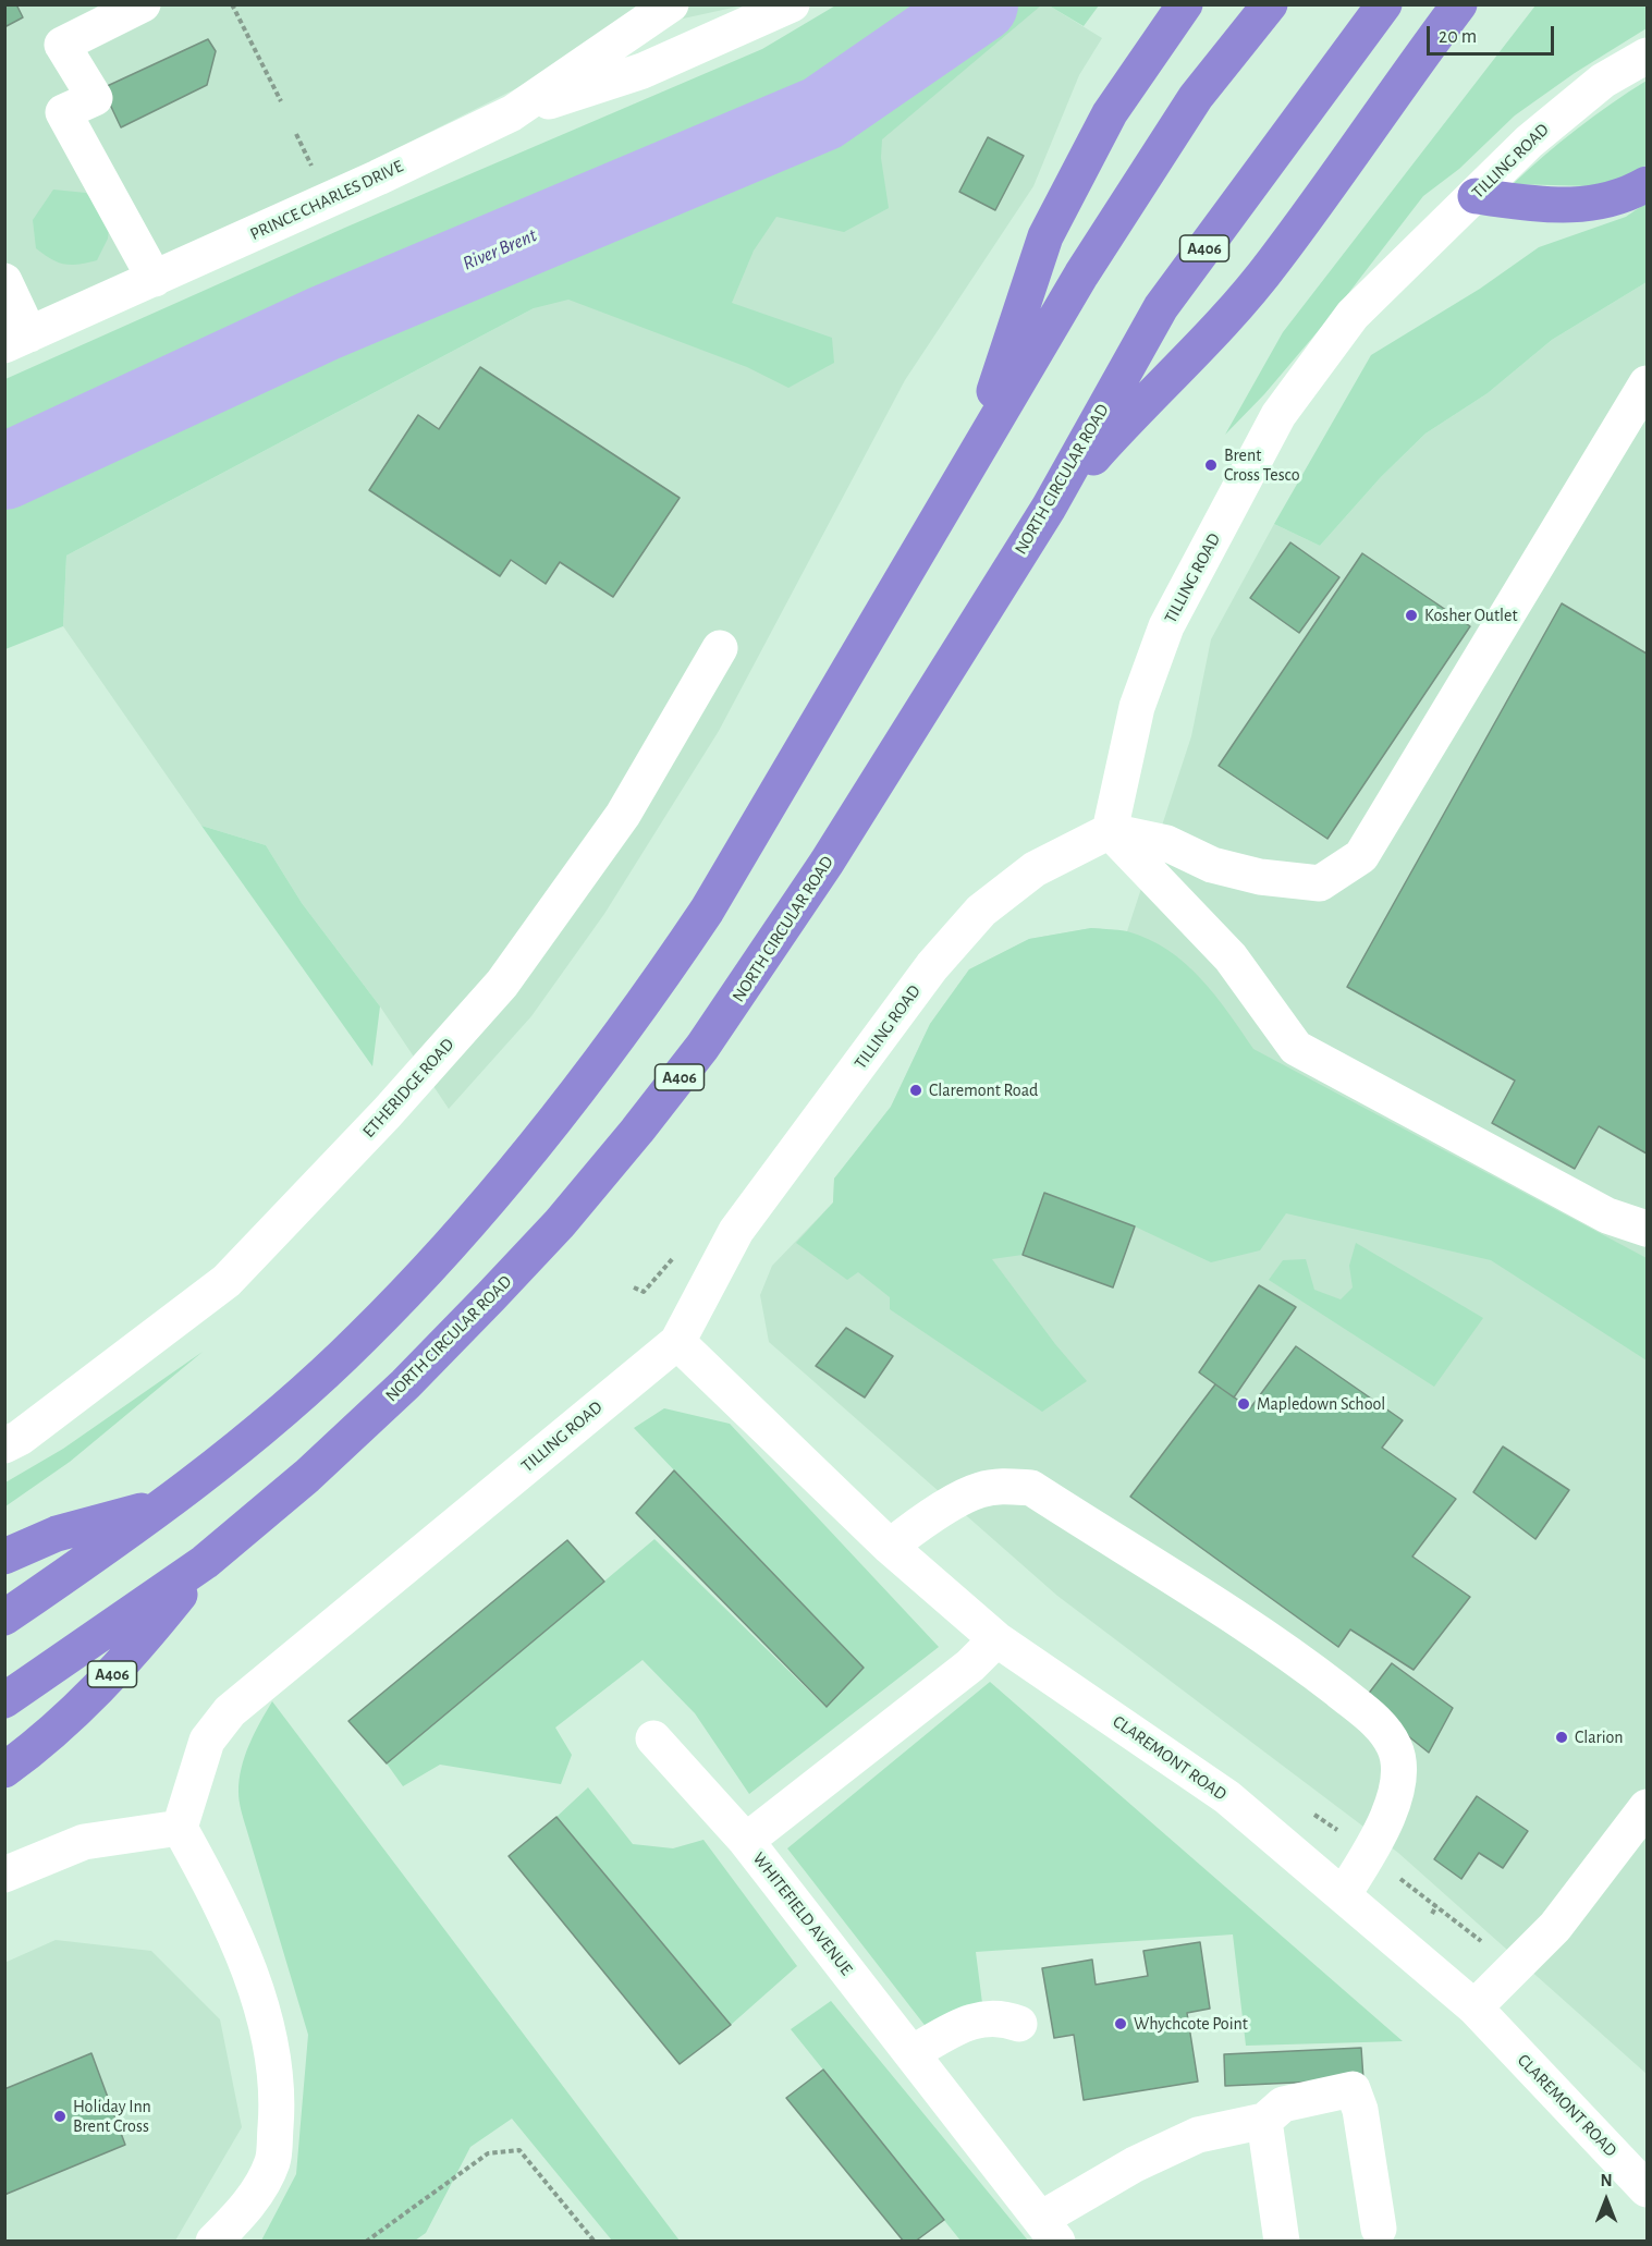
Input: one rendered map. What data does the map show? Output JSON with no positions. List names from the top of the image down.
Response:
{
  "streets": {
    "highway": ["A406", "NORTH CIRCULAR ROAD"],
    "street": [
      "TILLING ROAD",
      "PRINCE CHARLES DRIVE",
      "ETHERIDGE ROAD",
      "CLAREMONT ROAD",
      "WHITEFIELD AVENUE"
    ]
  },
  "crossings": [
    ["TILLING ROAD", "CLAREMONT ROAD"],
    ["A406", "NORTH CIRCULAR ROAD"],
    ["CLAREMONT ROAD", "WHITEFIELD AVENUE"]
  ],
  "water": ["River Brent"],
  "places": [
    "Brent Cross Tesco",
    "Kosher Outlet",
    "Claremont Road",
    "Mapledown School",
    "Clarion",
    "Whychcote Point",
    "Holiday Inn Brent Cross"
  ],
  "scale_bar": "20 m",
  "north": "top"
}
